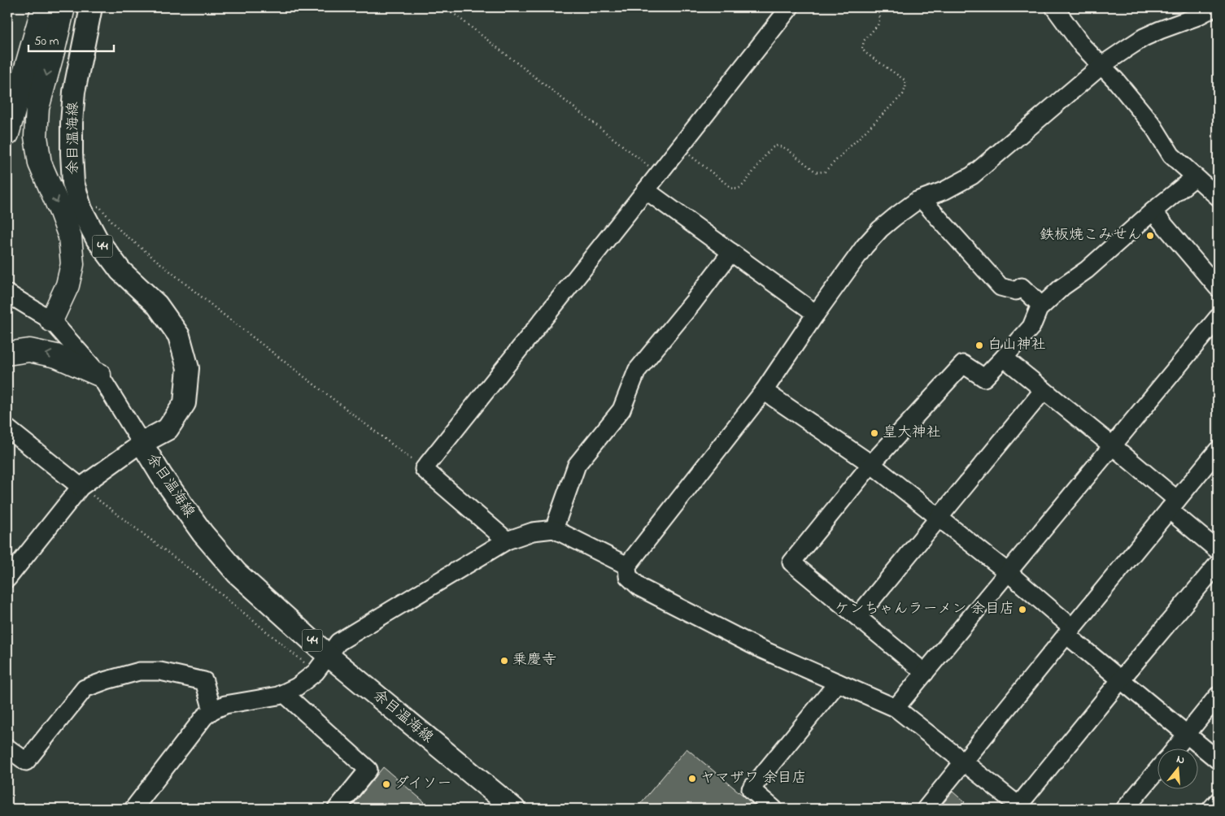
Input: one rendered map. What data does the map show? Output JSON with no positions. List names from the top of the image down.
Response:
{
  "streets": {
    "main road": ["余目温海線", "44"]
  },
  "places": [
    "鉄板焼こみせん",
    "白山神社",
    "皇大神社",
    "ケンちゃんラーメン 余目店",
    "乗慶寺",
    "ヤマザワ 余目店",
    "ダイソー"
  ],
  "scale_bar": "50 m",
  "north": "top"
}
